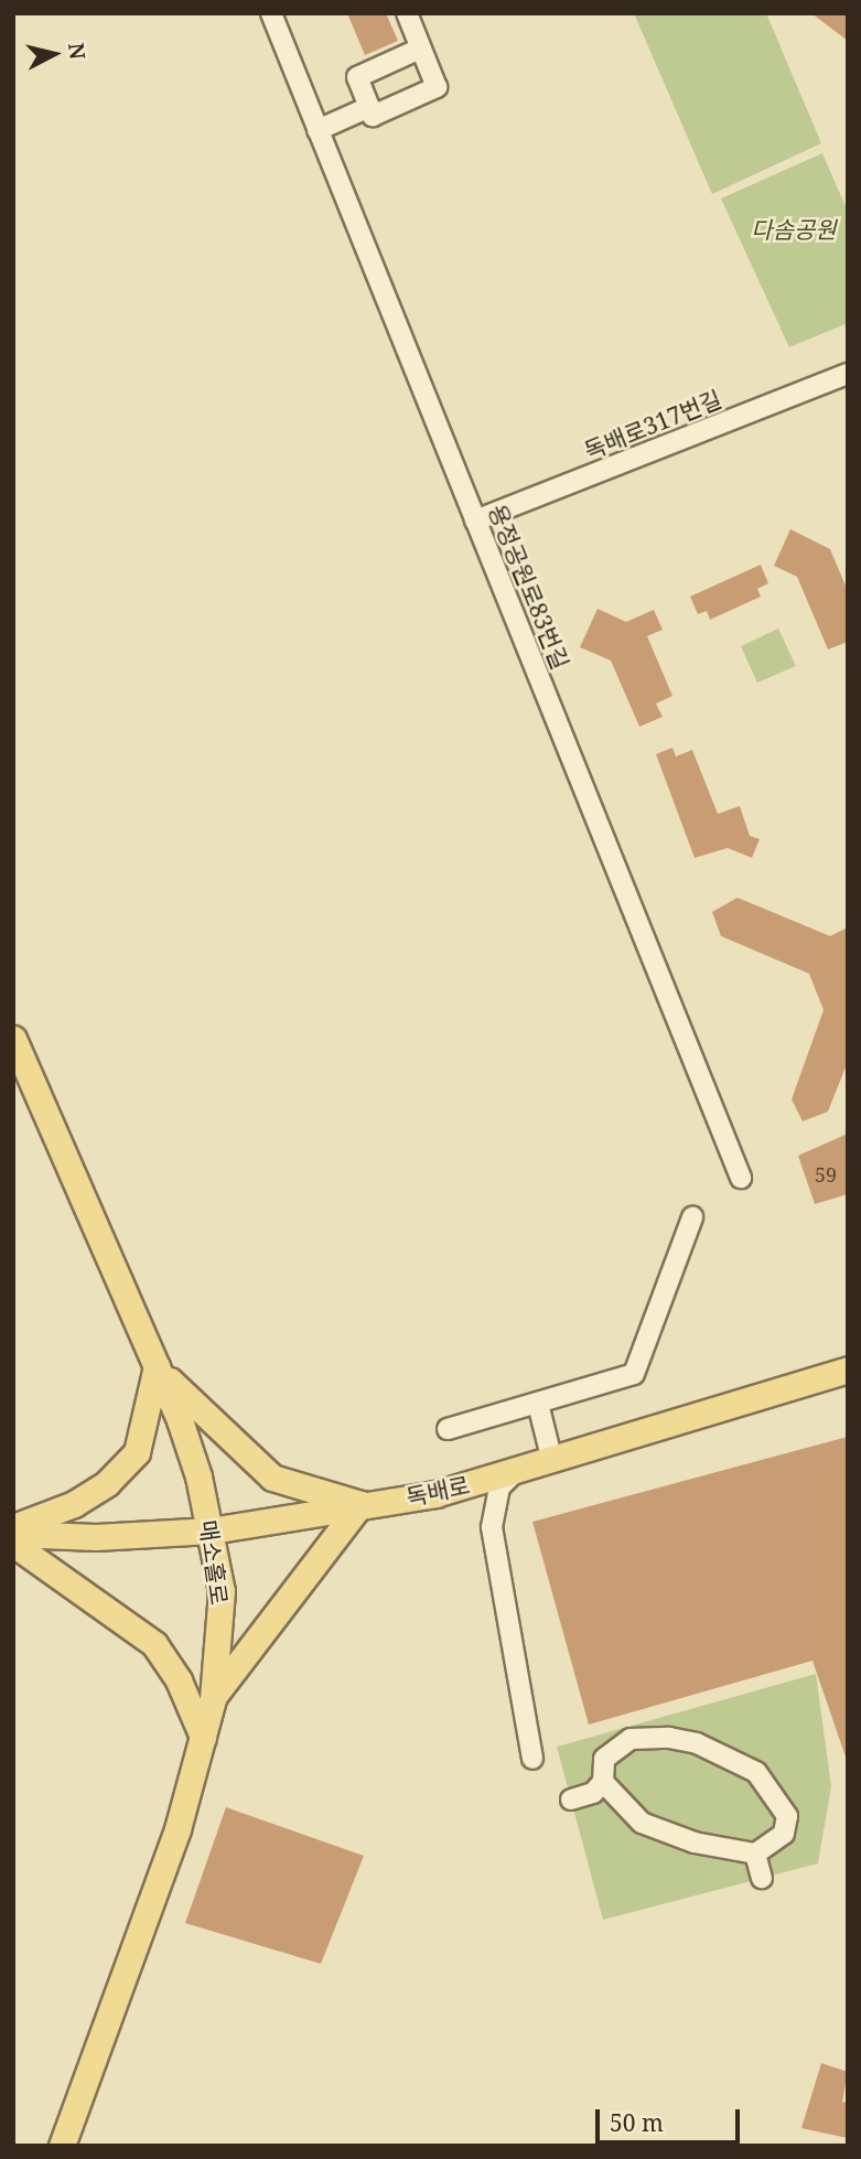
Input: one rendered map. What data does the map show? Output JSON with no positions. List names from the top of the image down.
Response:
{
  "streets": {
    "main road": ["독배로", "매소홀로"],
    "street": ["독배로317번길", "용정공원로83번길"]
  },
  "crossings": [
    ["독배로317번길", "용정공원로83번길"],
    ["독배로", "매소홀로"]
  ],
  "parks": ["다솜공원"],
  "house_numbers": ["59"],
  "scale_bar": "50 m",
  "north": "right"
}
